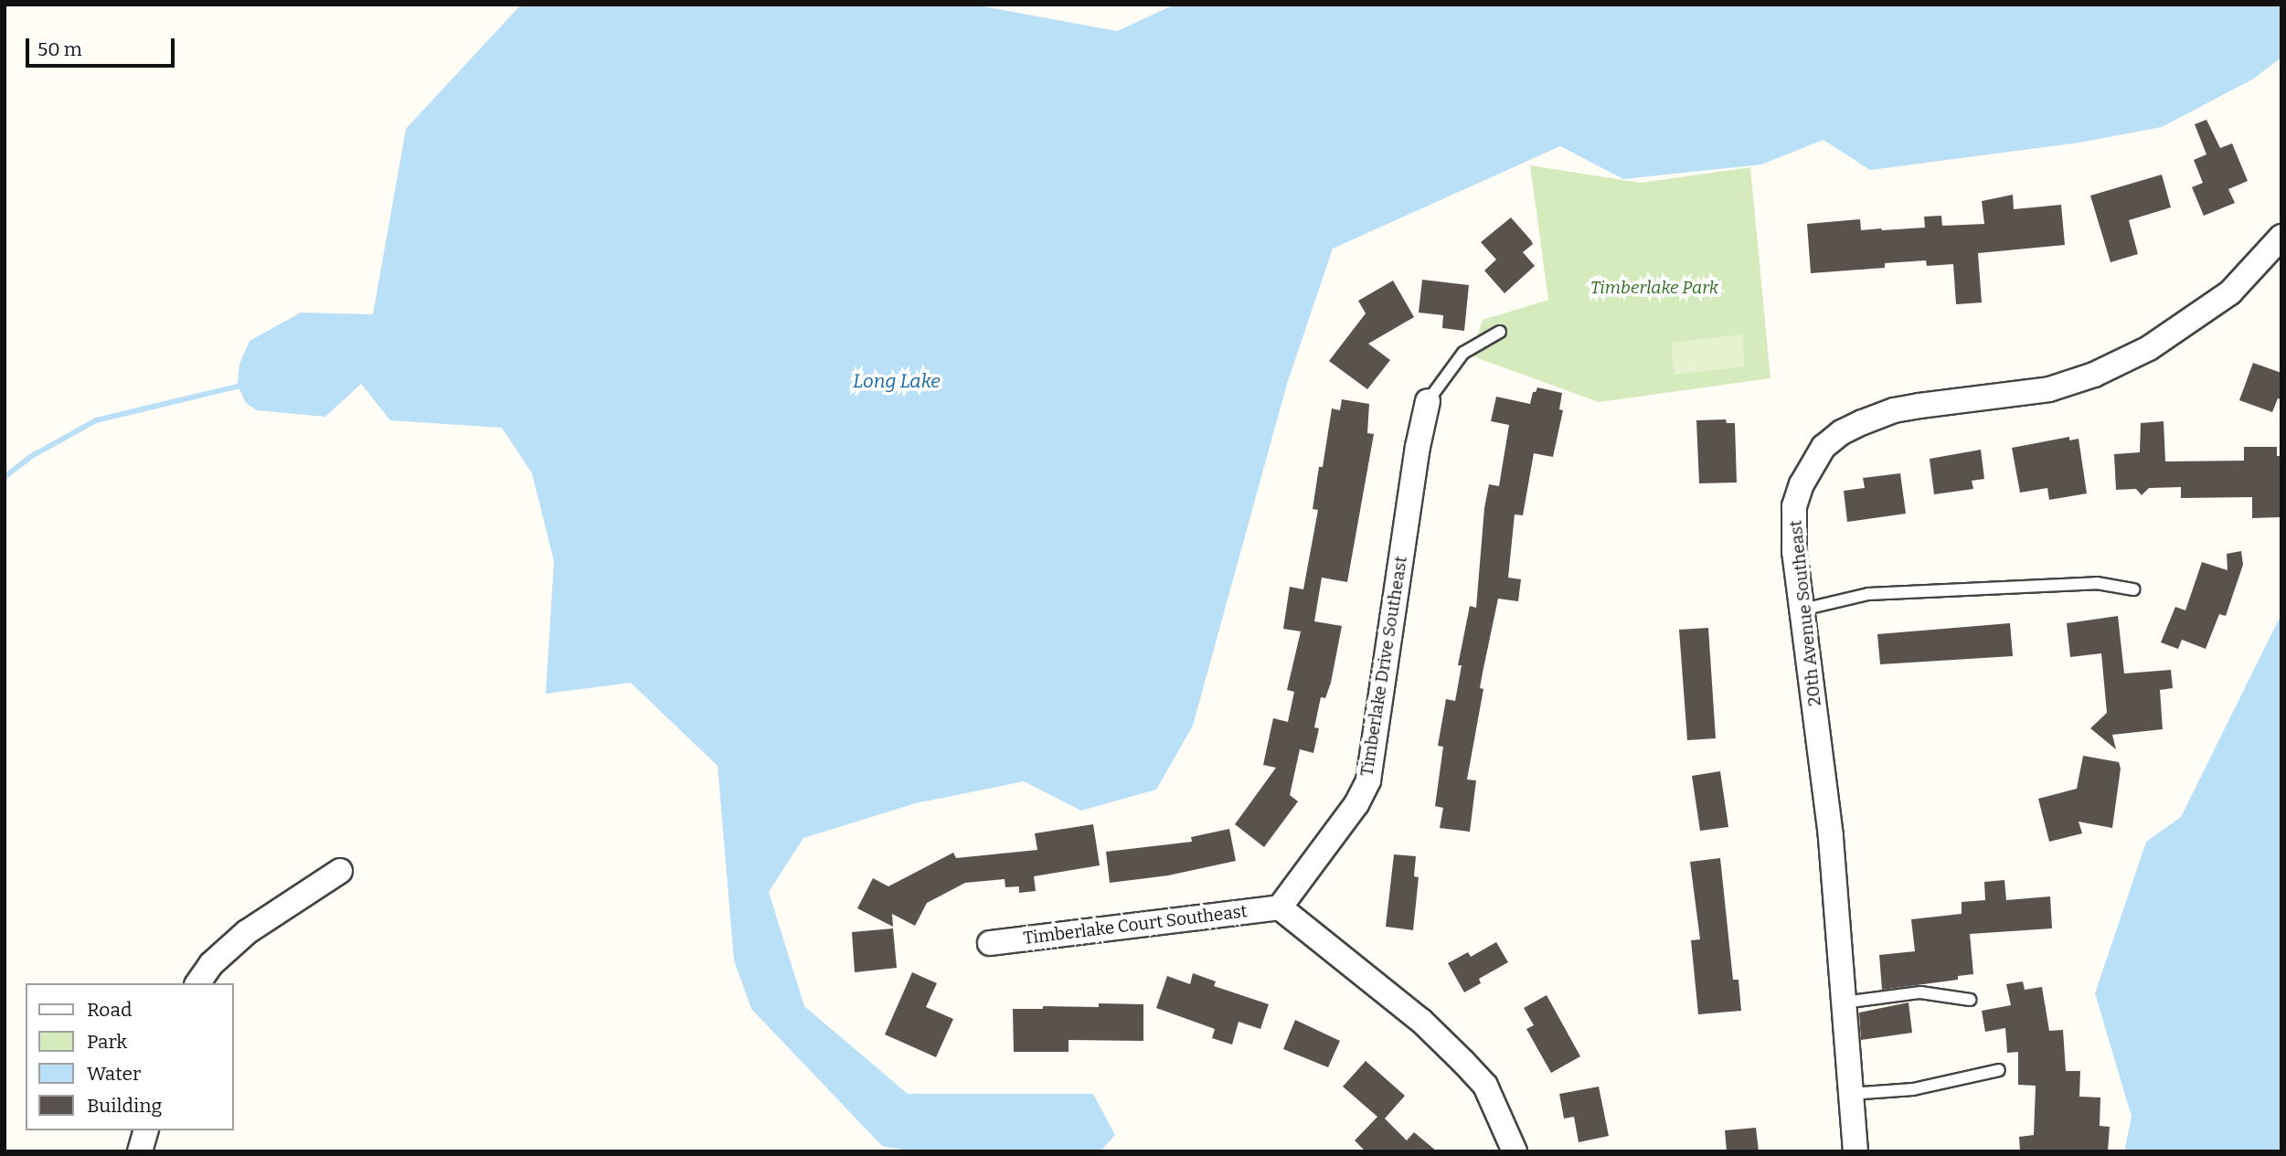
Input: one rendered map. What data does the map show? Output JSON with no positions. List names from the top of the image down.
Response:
{
  "streets": {
    "street": ["20th Avenue Southeast", "Timberlake Drive Southeast", "Timberlake Court Southeast"]
  },
  "crossings": [
    ["Timberlake Drive Southeast", "Timberlake Court Southeast"]
  ],
  "water": ["Long Lake"],
  "parks": ["Timberlake Park"],
  "legend": [
    "Road",
    "Park",
    "Water",
    "Building"
  ],
  "scale_bar": "50 m"
}
